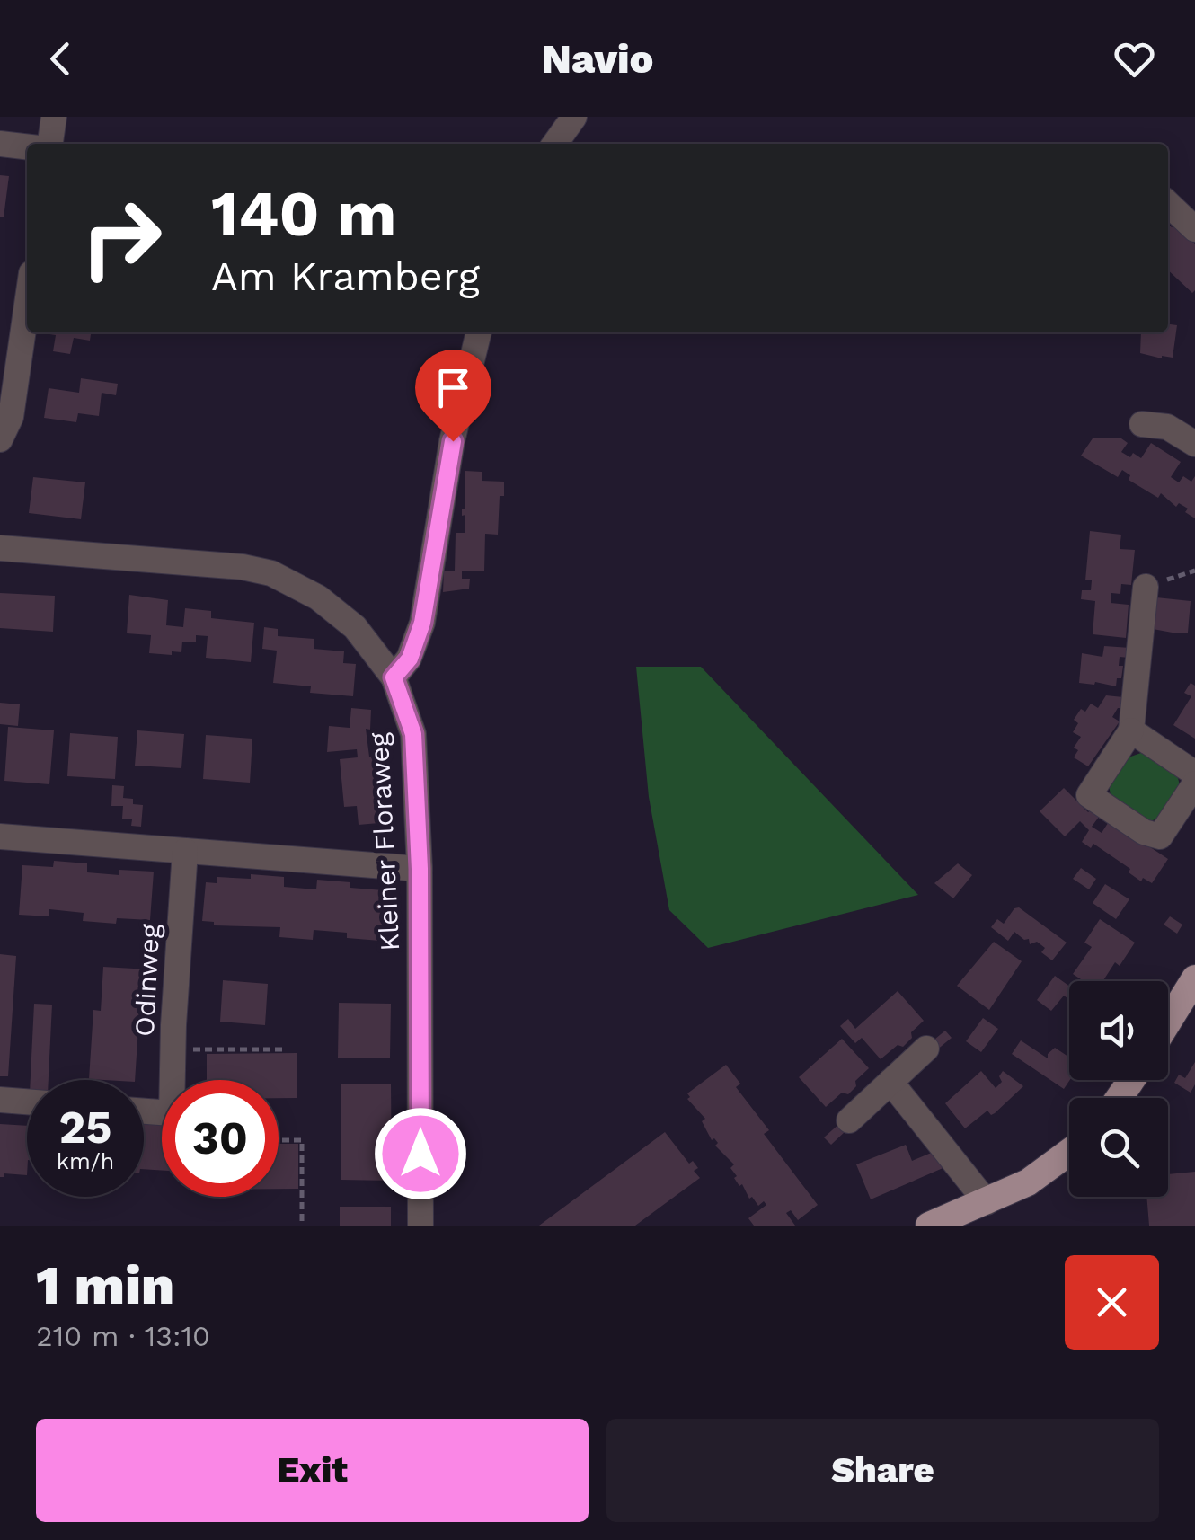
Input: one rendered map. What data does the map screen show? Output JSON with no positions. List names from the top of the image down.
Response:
{
  "streets": {
    "street": ["Kleiner Floraweg", "Odinweg"]
  },
  "page": {
    "header": "Navio",
    "turn": ["140 m", "Am Kramberg"],
    "speed": "25 km/h",
    "limit": "30",
    "heading": ["1 min", "210 m · 13:10"],
    "buttons": ["Exit", "Share"]
  }
}
